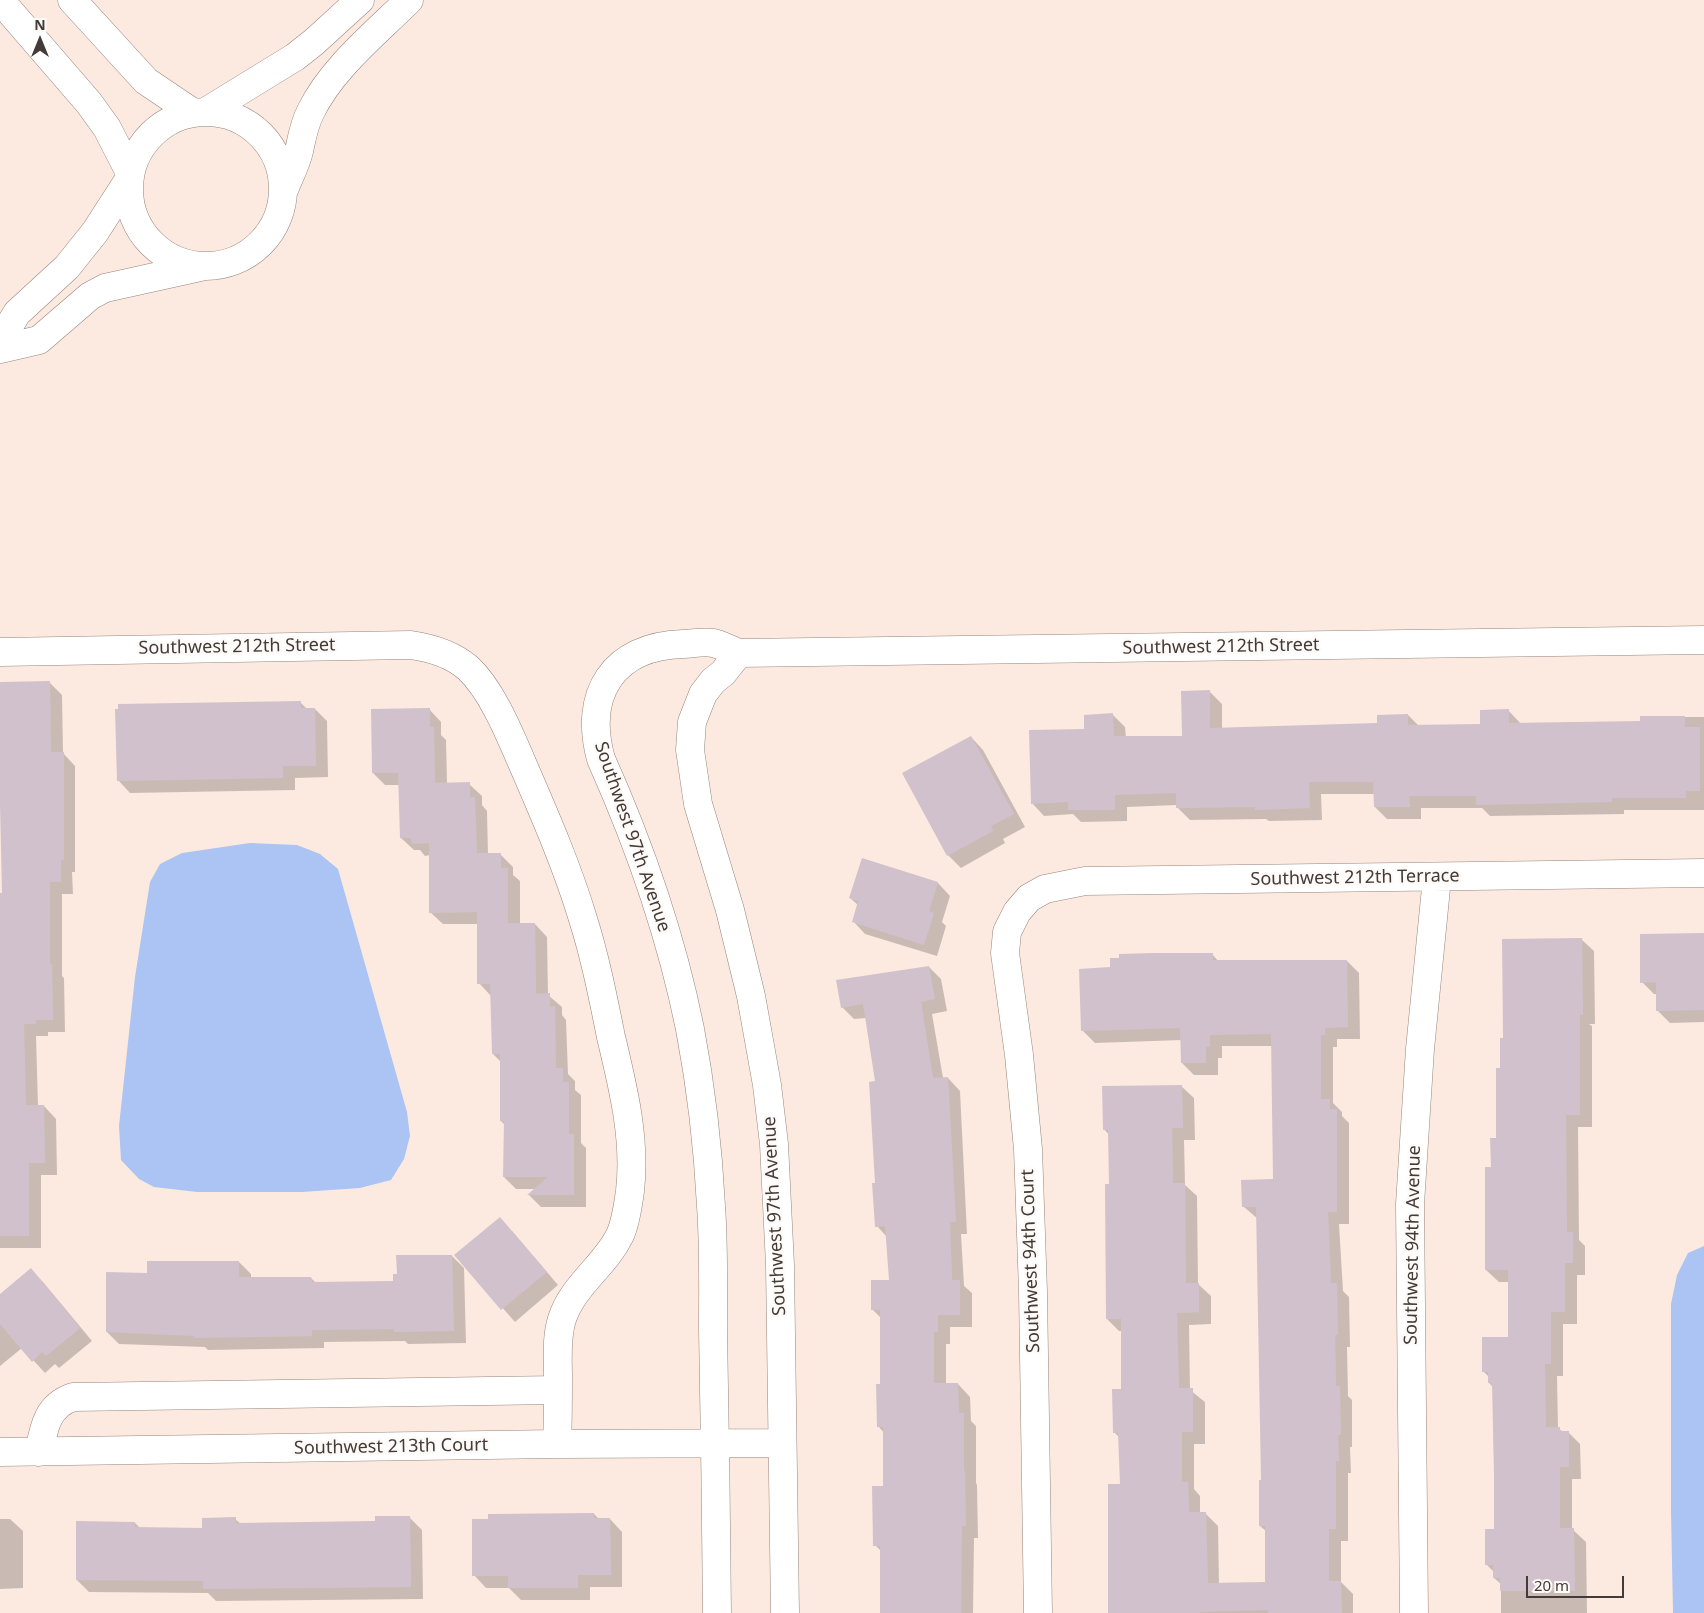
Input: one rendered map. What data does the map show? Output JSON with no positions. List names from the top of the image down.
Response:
{
  "streets": {
    "street": [
      "Southwest 212th Street",
      "Southwest 97th Avenue",
      "Southwest 212th Terrace",
      "Southwest 94th Avenue",
      "Southwest 94th Court",
      "Southwest 213th Court"
    ]
  },
  "crossings": [
    ["Southwest 212th Street", "Southwest 97th Avenue"],
    ["Southwest 97th Avenue", "Southwest 213th Court"],
    ["Southwest 212th Terrace", "Southwest 94th Avenue"],
    ["Southwest 212th Terrace", "Southwest 94th Court"]
  ],
  "scale_bar": "20 m",
  "north": "top"
}
